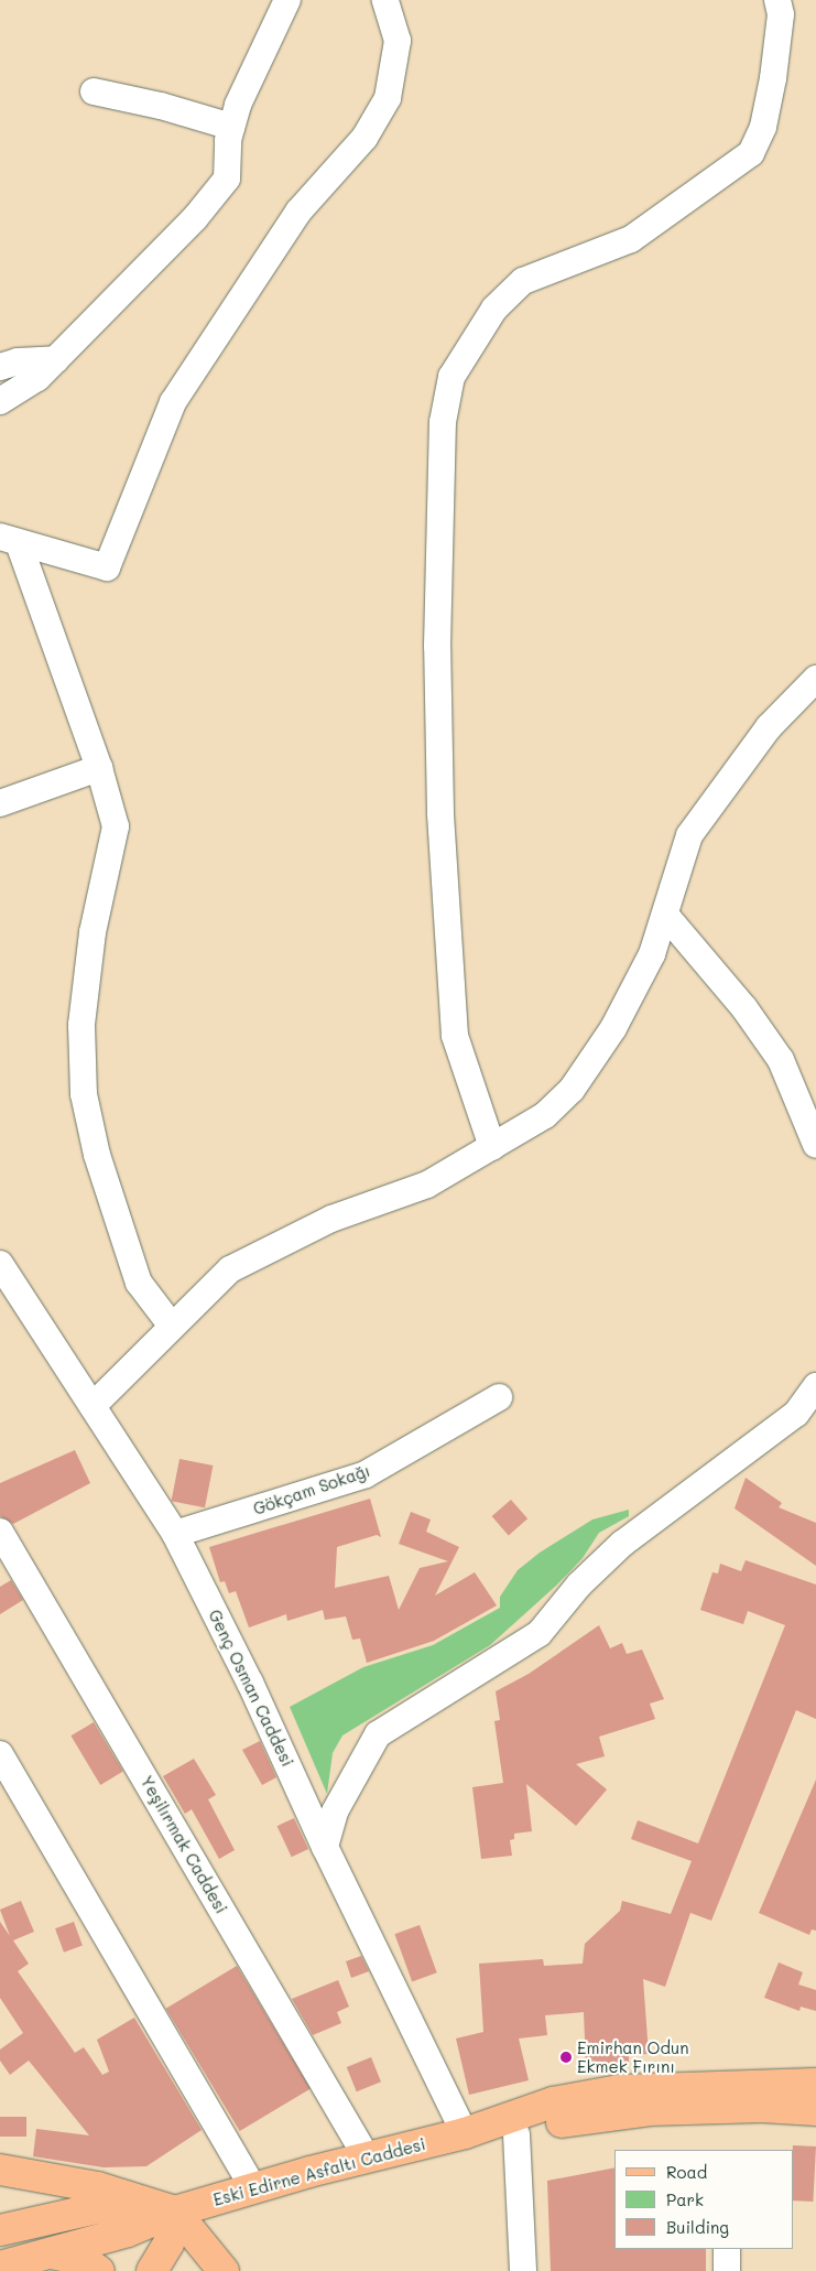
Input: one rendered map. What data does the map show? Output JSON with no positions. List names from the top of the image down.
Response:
{
  "streets": {
    "main road": ["Eski Edirne Asfaltı Caddesi"],
    "street": ["Gökçam Sokağı", "Genç Osman Caddesi", "Yeşilırmak Caddesi"]
  },
  "crossings": [
    ["Gökçam Sokağı", "Genç Osman Caddesi"],
    ["Genç Osman Caddesi", "Eski Edirne Asfaltı Caddesi"],
    ["Yeşilırmak Caddesi", "Eski Edirne Asfaltı Caddesi"]
  ],
  "places": ["Emirhan Odun Ekmek Fırını"],
  "legend": ["Road", "Park", "Building"]
}
